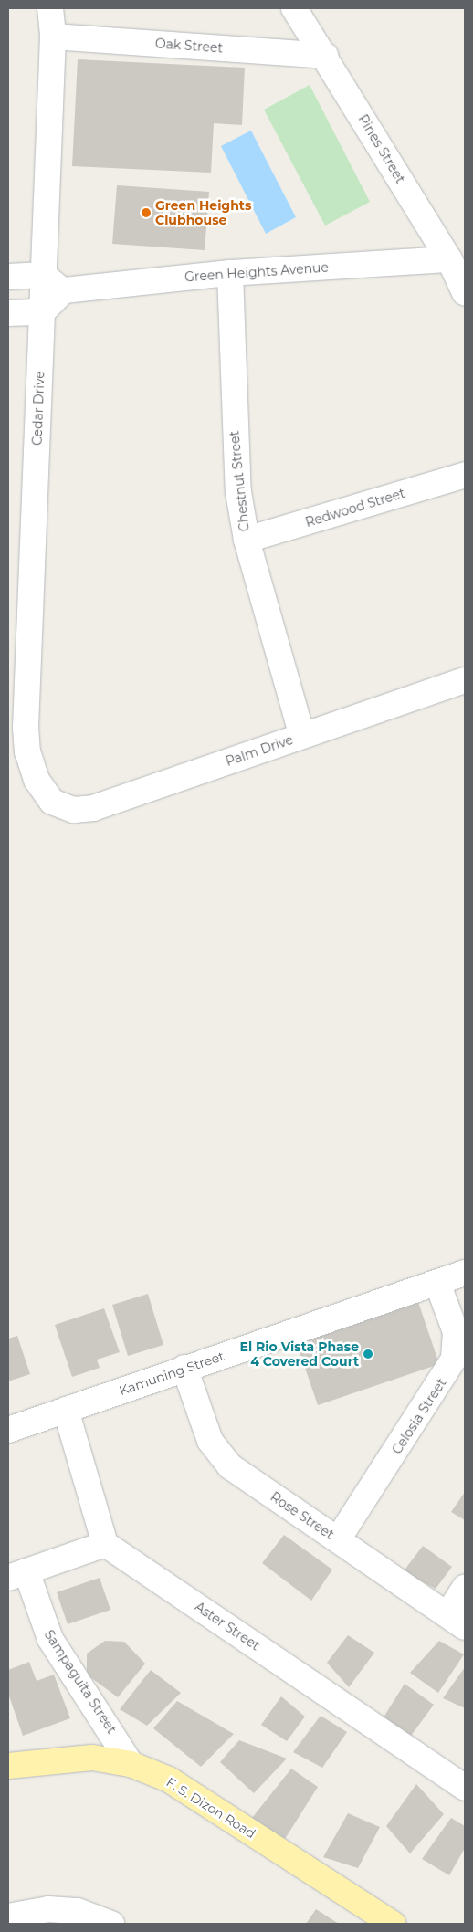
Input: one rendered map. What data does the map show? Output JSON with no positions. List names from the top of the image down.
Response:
{
  "streets": {
    "main road": ["F. S. Dizon Road"],
    "street": [
      "Oak Street",
      "Pines Street",
      "Green Heights Avenue",
      "Cedar Drive",
      "Chestnut Street",
      "Redwood Street",
      "Palm Drive",
      "Kamuning Street",
      "Celosia Street",
      "Rose Street",
      "Aster Street",
      "Sampaguita Street"
    ]
  },
  "crossings": [
    ["Oak Street", "Pines Street"],
    ["Oak Street", "Cedar Drive"],
    ["Pines Street", "Green Heights Avenue"],
    ["Green Heights Avenue", "Chestnut Street"],
    ["Cedar Drive", "Palm Drive"],
    ["Chestnut Street", "Redwood Street"],
    ["Chestnut Street", "Palm Drive"],
    ["Kamuning Street", "Celosia Street"],
    ["Kamuning Street", "Rose Street"],
    ["Celosia Street", "Rose Street"],
    ["Sampaguita Street", "F. S. Dizon Road"]
  ],
  "places": ["Green Heights Clubhouse", "El Rio Vista Phase 4 Covered Court"]
}
